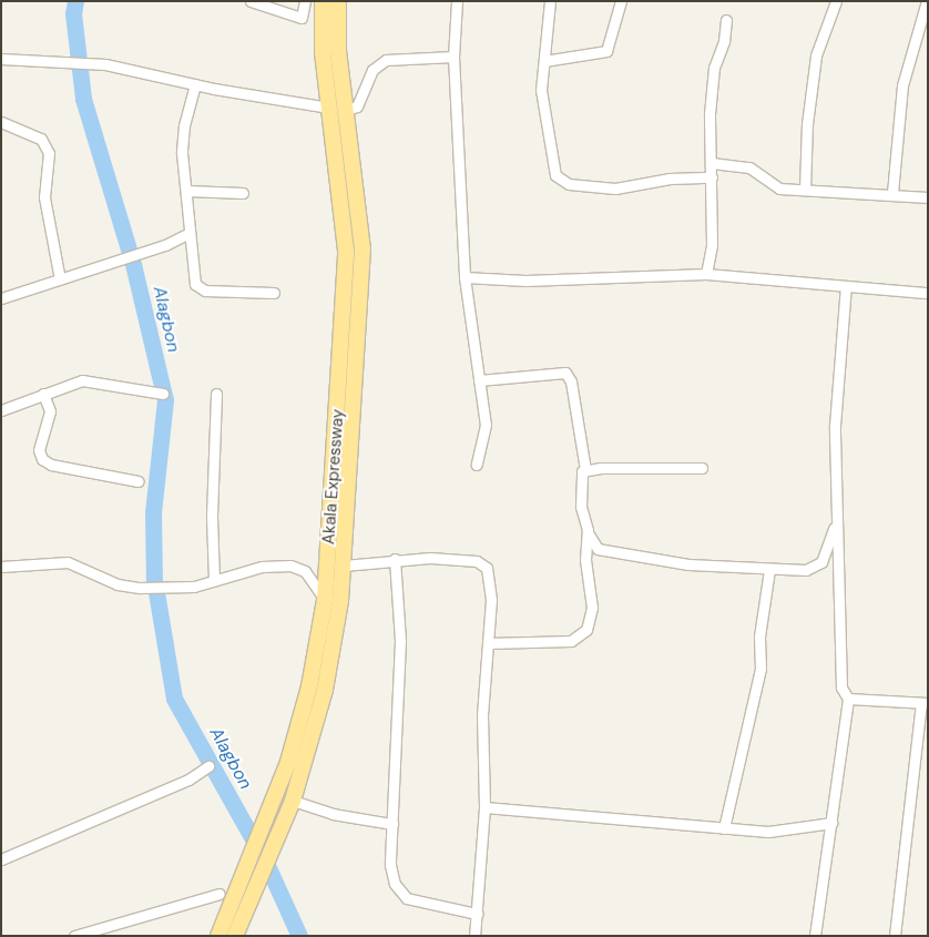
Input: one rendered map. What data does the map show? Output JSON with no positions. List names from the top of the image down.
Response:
{
  "streets": {
    "main road": ["Akala Expressway"]
  },
  "water": ["Alagbon"]
}
